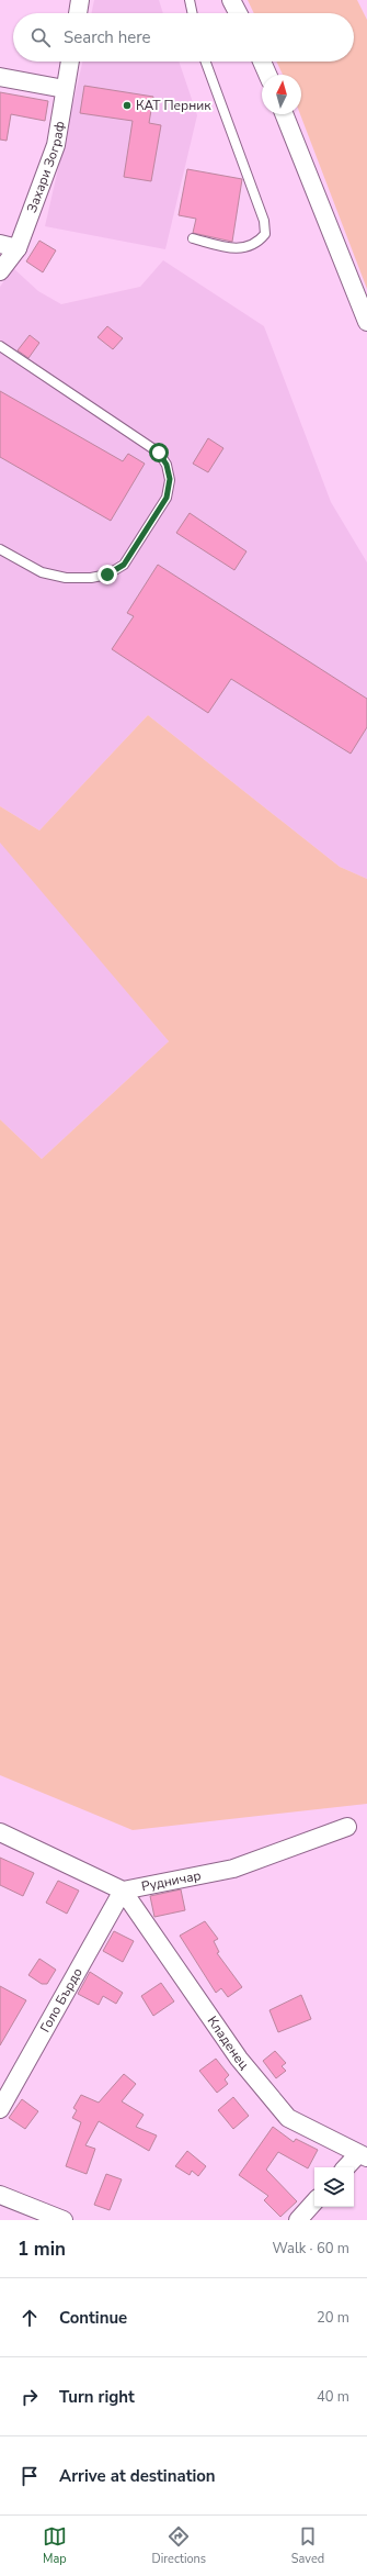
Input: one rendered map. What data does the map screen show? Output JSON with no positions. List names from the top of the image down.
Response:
{
  "streets": {
    "street": [
      "Захари Зограф",
      "Рудничар",
      "Голо Бърдо",
      "Кладенец"
    ]
  },
  "crossings": [
    ["Рудничар", "Голо Бърдо"],
    ["Рудничар", "Кладенец"],
    ["Голо Бърдо", "Кладенец"]
  ],
  "places": ["КАТ Перник"],
  "north": "top",
  "page": {
    "search": "Search here",
    "heading": ["1 min", "Walk · 60 m"],
    "list": [
      ["Continue", "20 m"],
      ["Turn right", "40 m"],
      "Arrive at destination"
    ],
    "nav": ["Map", "Directions", "Saved"]
  }
}
